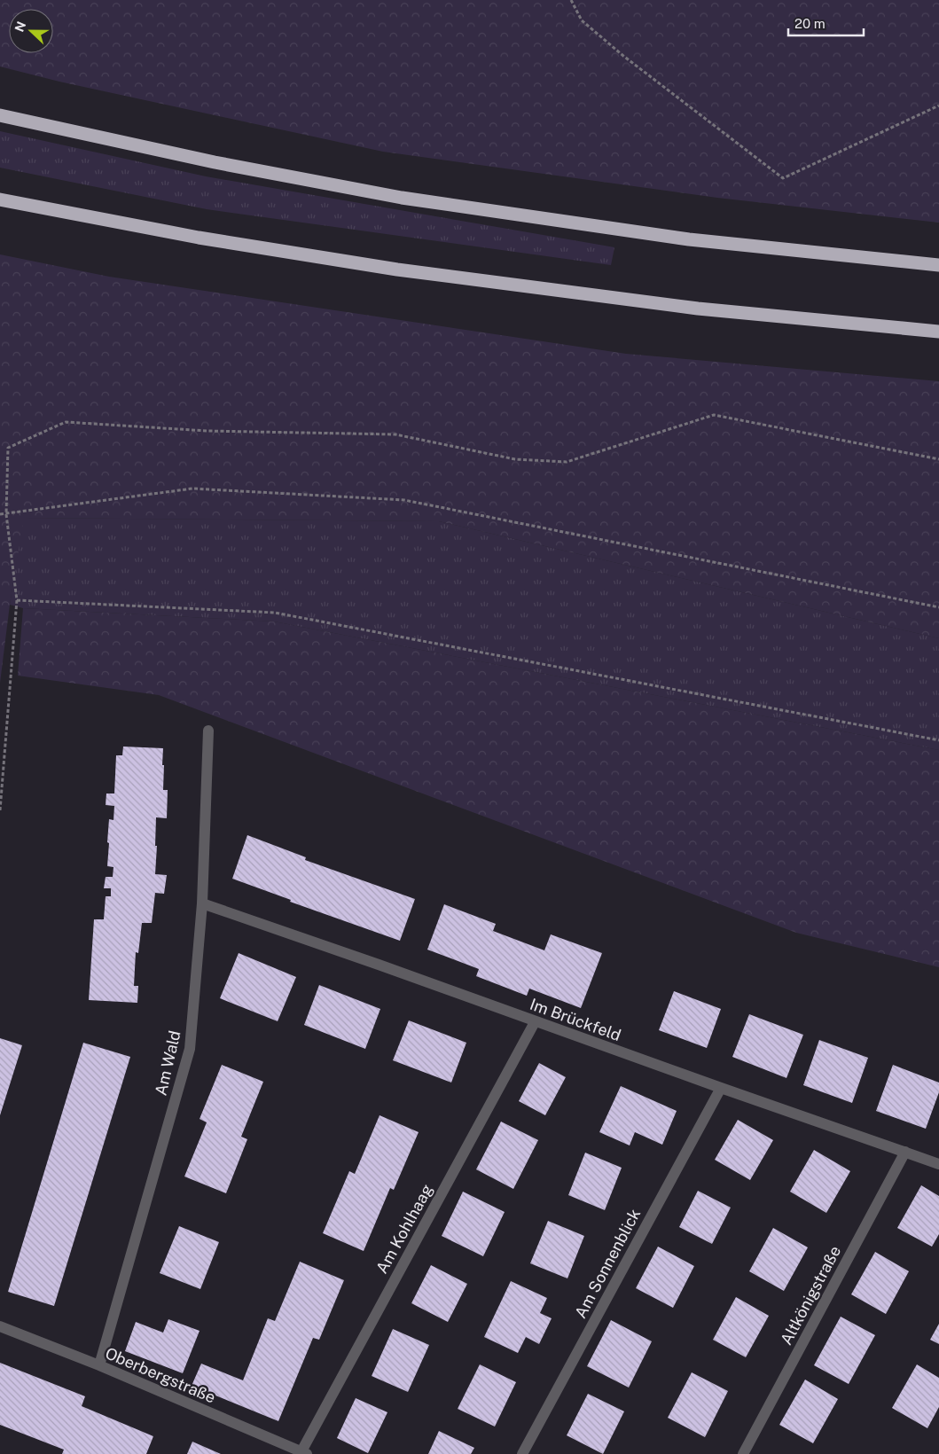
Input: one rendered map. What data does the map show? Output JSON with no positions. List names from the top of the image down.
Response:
{
  "streets": {
    "street": [
      "Im Brückfeld",
      "Am Wald",
      "Am Kohlhaag",
      "Am Sonnenblick",
      "Altkönigstraße",
      "Oberbergstraße"
    ]
  },
  "crossings": [
    ["Im Brückfeld", "Am Wald"],
    ["Im Brückfeld", "Am Kohlhaag"],
    ["Im Brückfeld", "Am Sonnenblick"],
    ["Im Brückfeld", "Altkönigstraße"],
    ["Am Wald", "Oberbergstraße"],
    ["Am Kohlhaag", "Oberbergstraße"]
  ],
  "scale_bar": "20 m",
  "north": "left"
}
